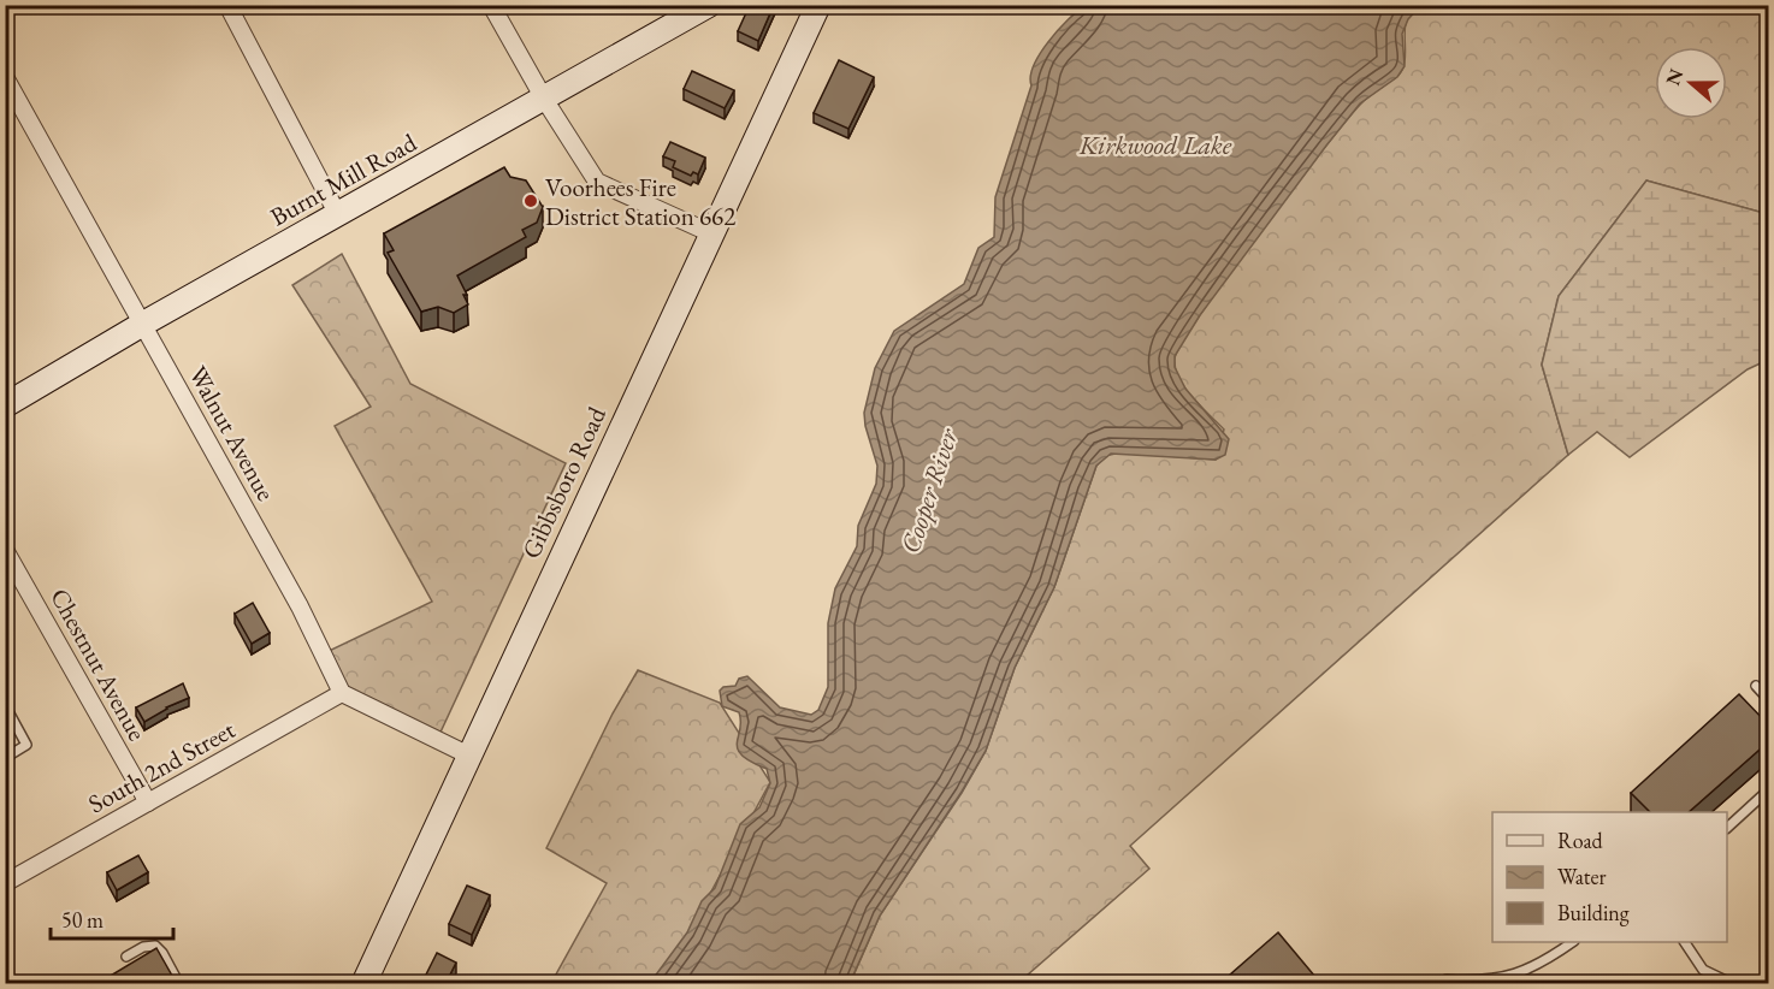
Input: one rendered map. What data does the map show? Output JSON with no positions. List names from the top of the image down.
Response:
{
  "streets": {
    "street": [
      "Burnt Mill Road",
      "Walnut Avenue",
      "Gibbsboro Road",
      "Chestnut Avenue",
      "South 2nd Street"
    ]
  },
  "crossings": [
    ["Burnt Mill Road", "Walnut Avenue"],
    ["Walnut Avenue", "South 2nd Street"],
    ["Chestnut Avenue", "South 2nd Street"]
  ],
  "water": ["Kirkwood Lake", "Cooper River"],
  "places": ["Voorhees Fire District Station 662"],
  "legend": ["Road", "Water", "Building"],
  "scale_bar": "50 m",
  "north": "left"
}
